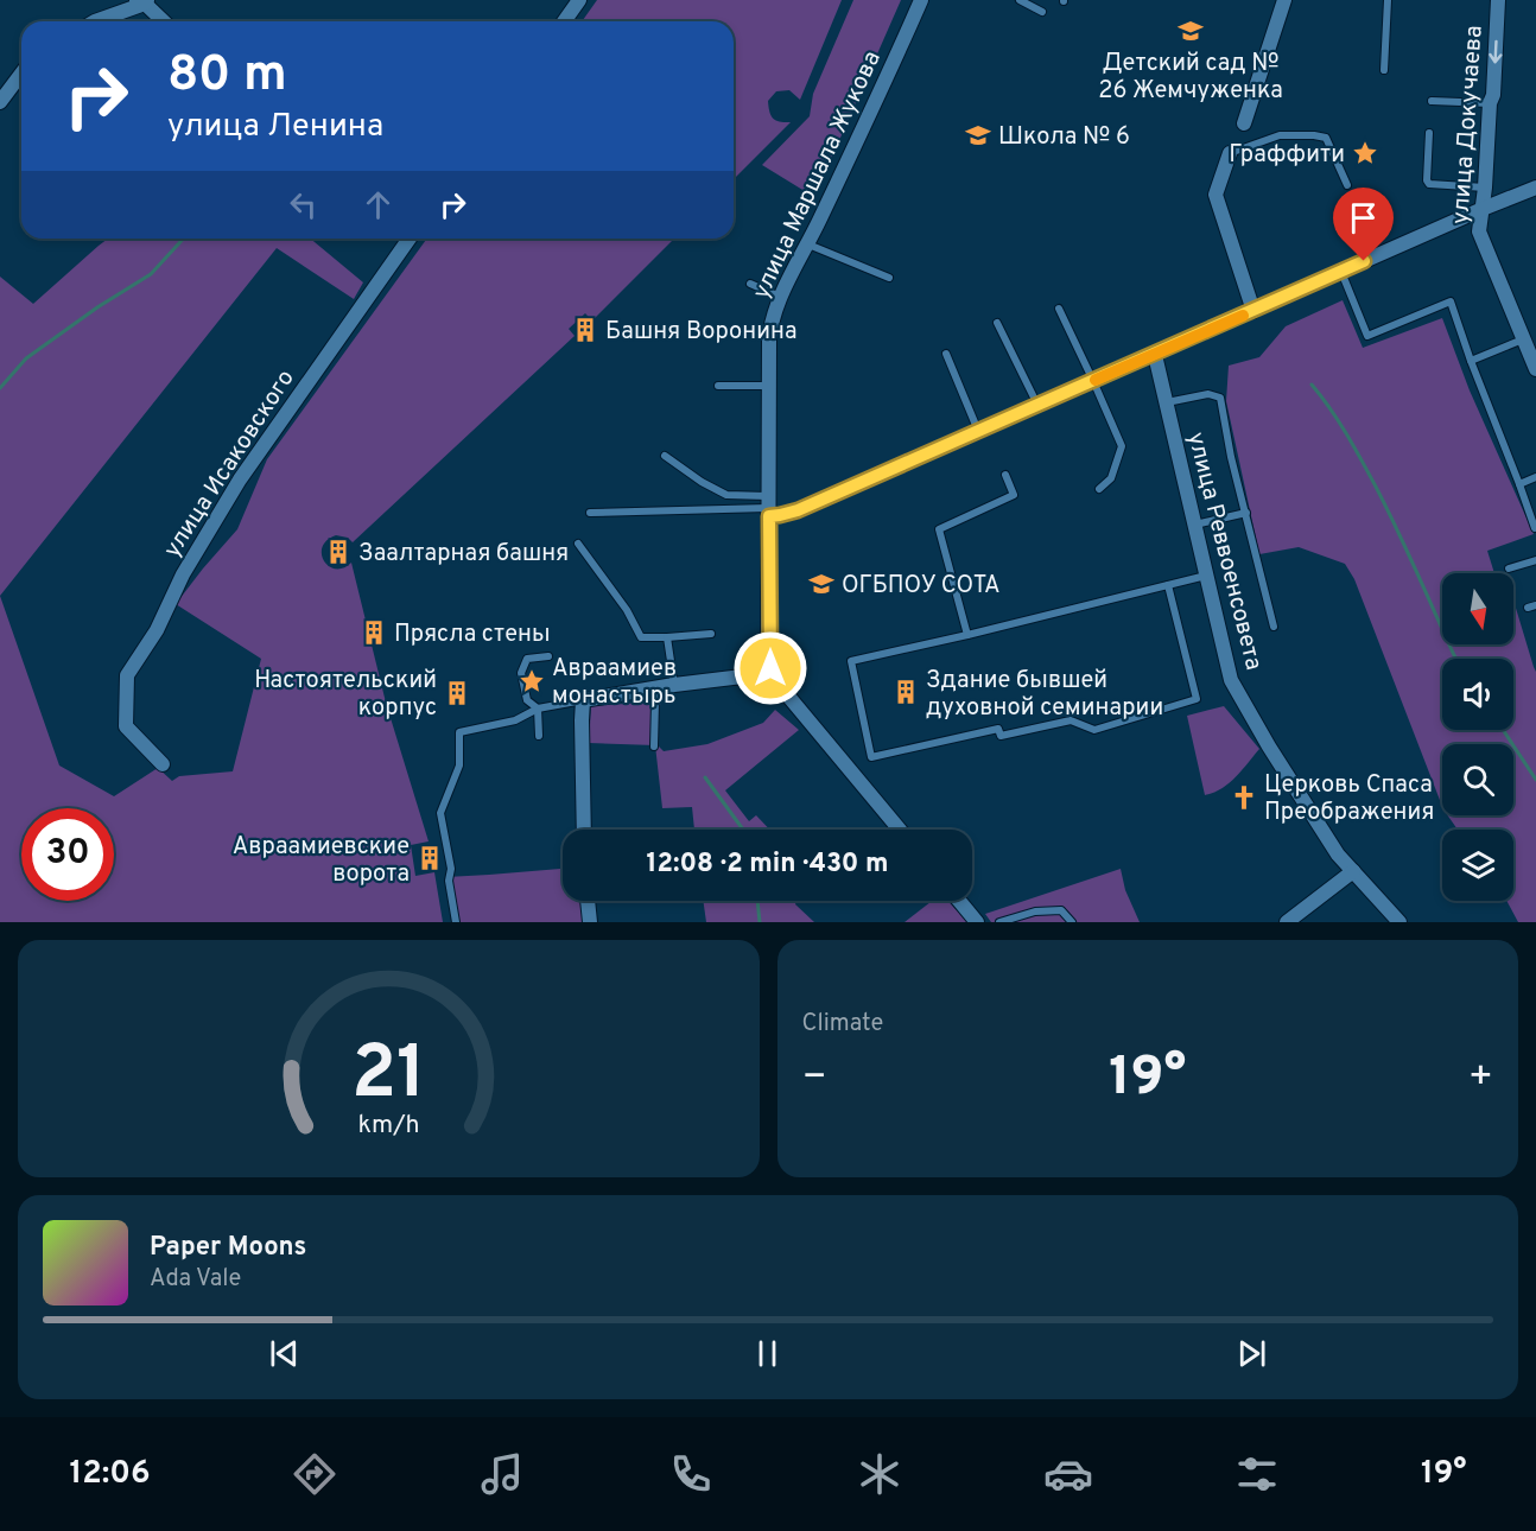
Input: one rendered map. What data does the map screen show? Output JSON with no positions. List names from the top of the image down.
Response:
{
  "streets": {
    "street": [
      "улица Докучаева",
      "улица Маршала Жукова",
      "улица Исаковского",
      "улица Реввоенсовета"
    ]
  },
  "places": {
    "school or university": ["Детский сад № 26 Жемчуженка", "Школа № 6", "ОГБПОУ СОТА"],
    "place": ["Граффити", "Авраамиев монастырь"],
    "building": [
      "Башня Воронина",
      "Заалтарная башня",
      "Прясла стены",
      "Здание бывшей духовной семинарии",
      "Настоятельский корпус",
      "Авраамиевские ворота"
    ],
    "church": ["Церковь Спаса Преображения"]
  },
  "north": "bottom",
  "page": {
    "turn": ["80 m", "улица Ленина"],
    "limit": "30",
    "trip": "12:08 · 2 min · 430 m",
    "tile": "Climate",
    "heat": ["−", "19°", "+"],
    "song": ["Paper Moons", "Ada Vale"],
    "tabs": ["12:06", "19°"],
    "gauge": ["21", "km/h"]
  }
}
